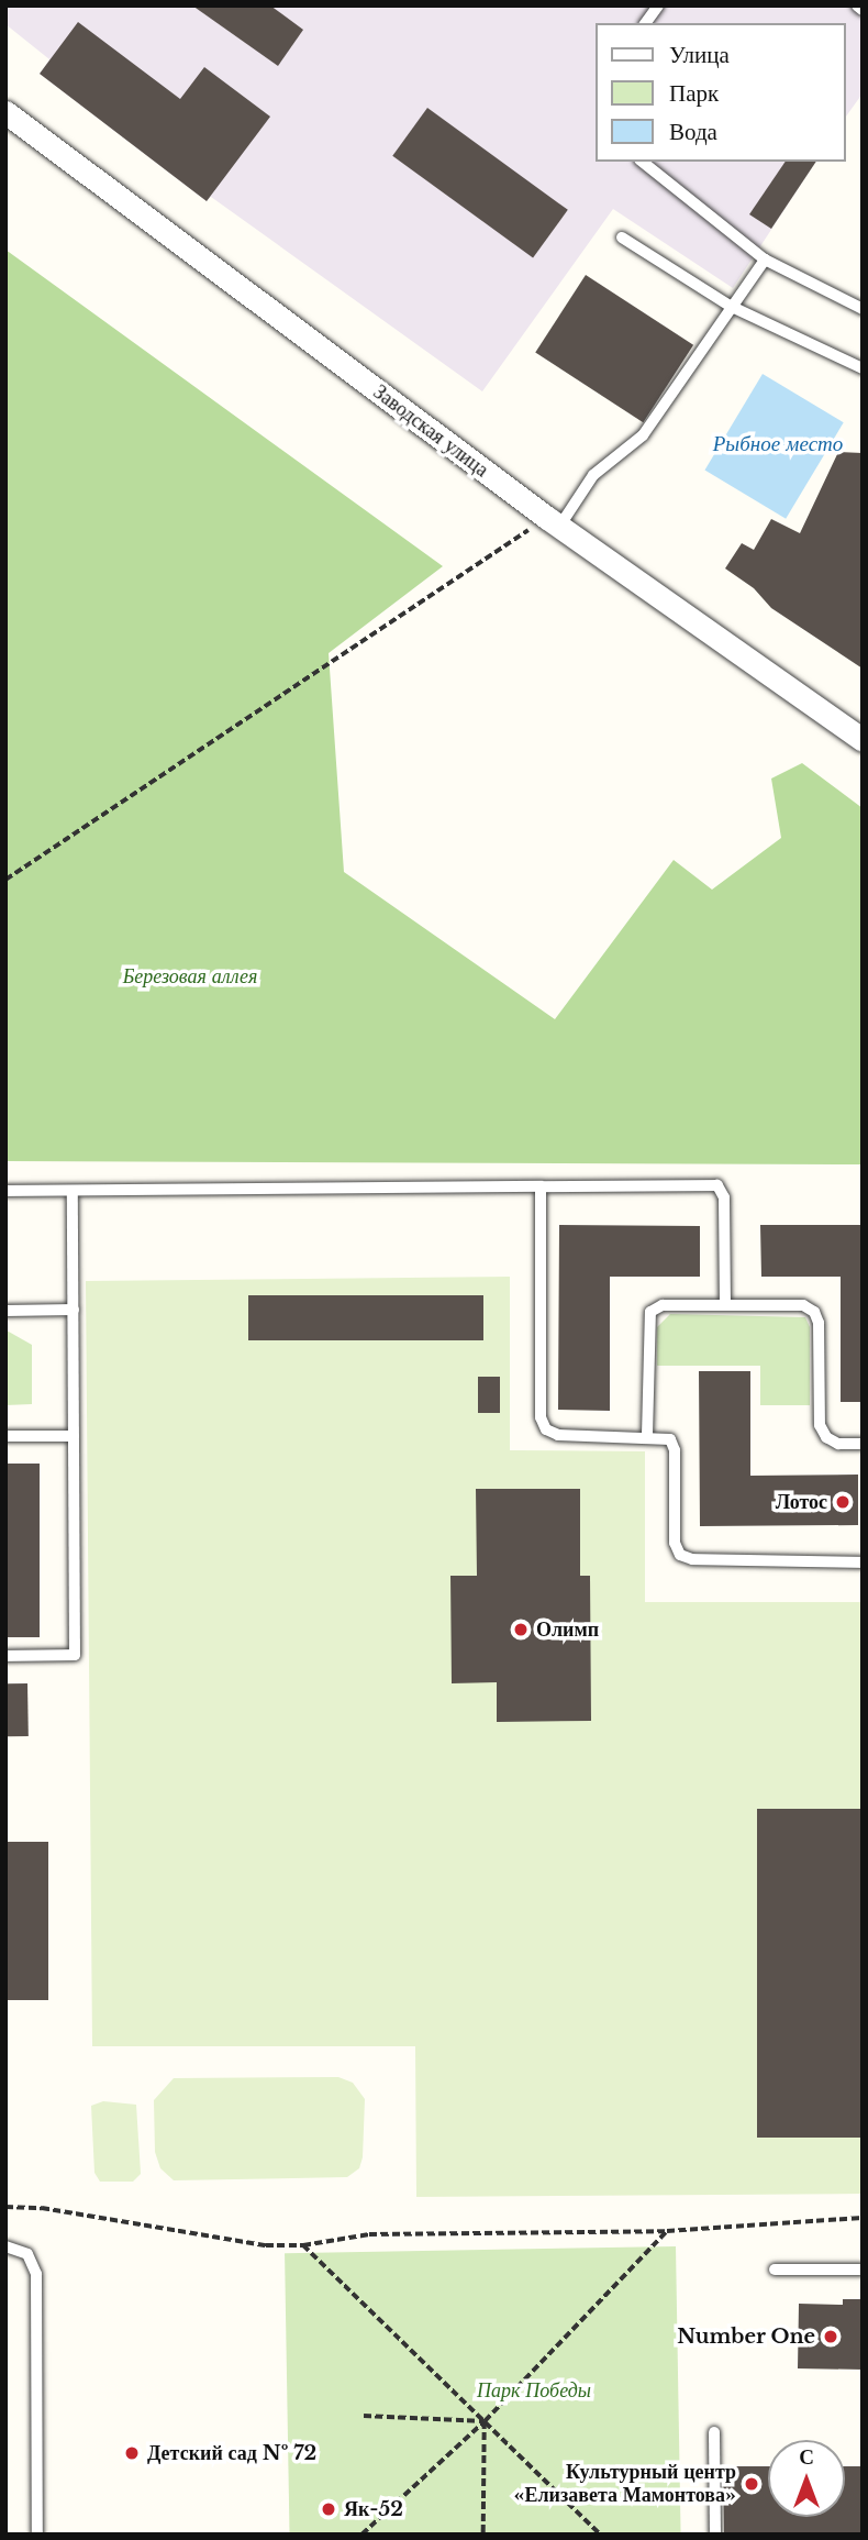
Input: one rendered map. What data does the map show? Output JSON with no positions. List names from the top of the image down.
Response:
{
  "streets": {
    "street": ["Заводская улица"]
  },
  "water": ["Рыбное место"],
  "parks": ["Березовая аллея", "Парк Победы"],
  "places": [
    "Лотос",
    "Олимп",
    "Number One",
    "Детский сад № 72",
    "Культурный центр «Елизавета Мамонтова»",
    "Як-52"
  ],
  "legend": ["Улица", "Парк", "Вода"],
  "north": "top"
}
